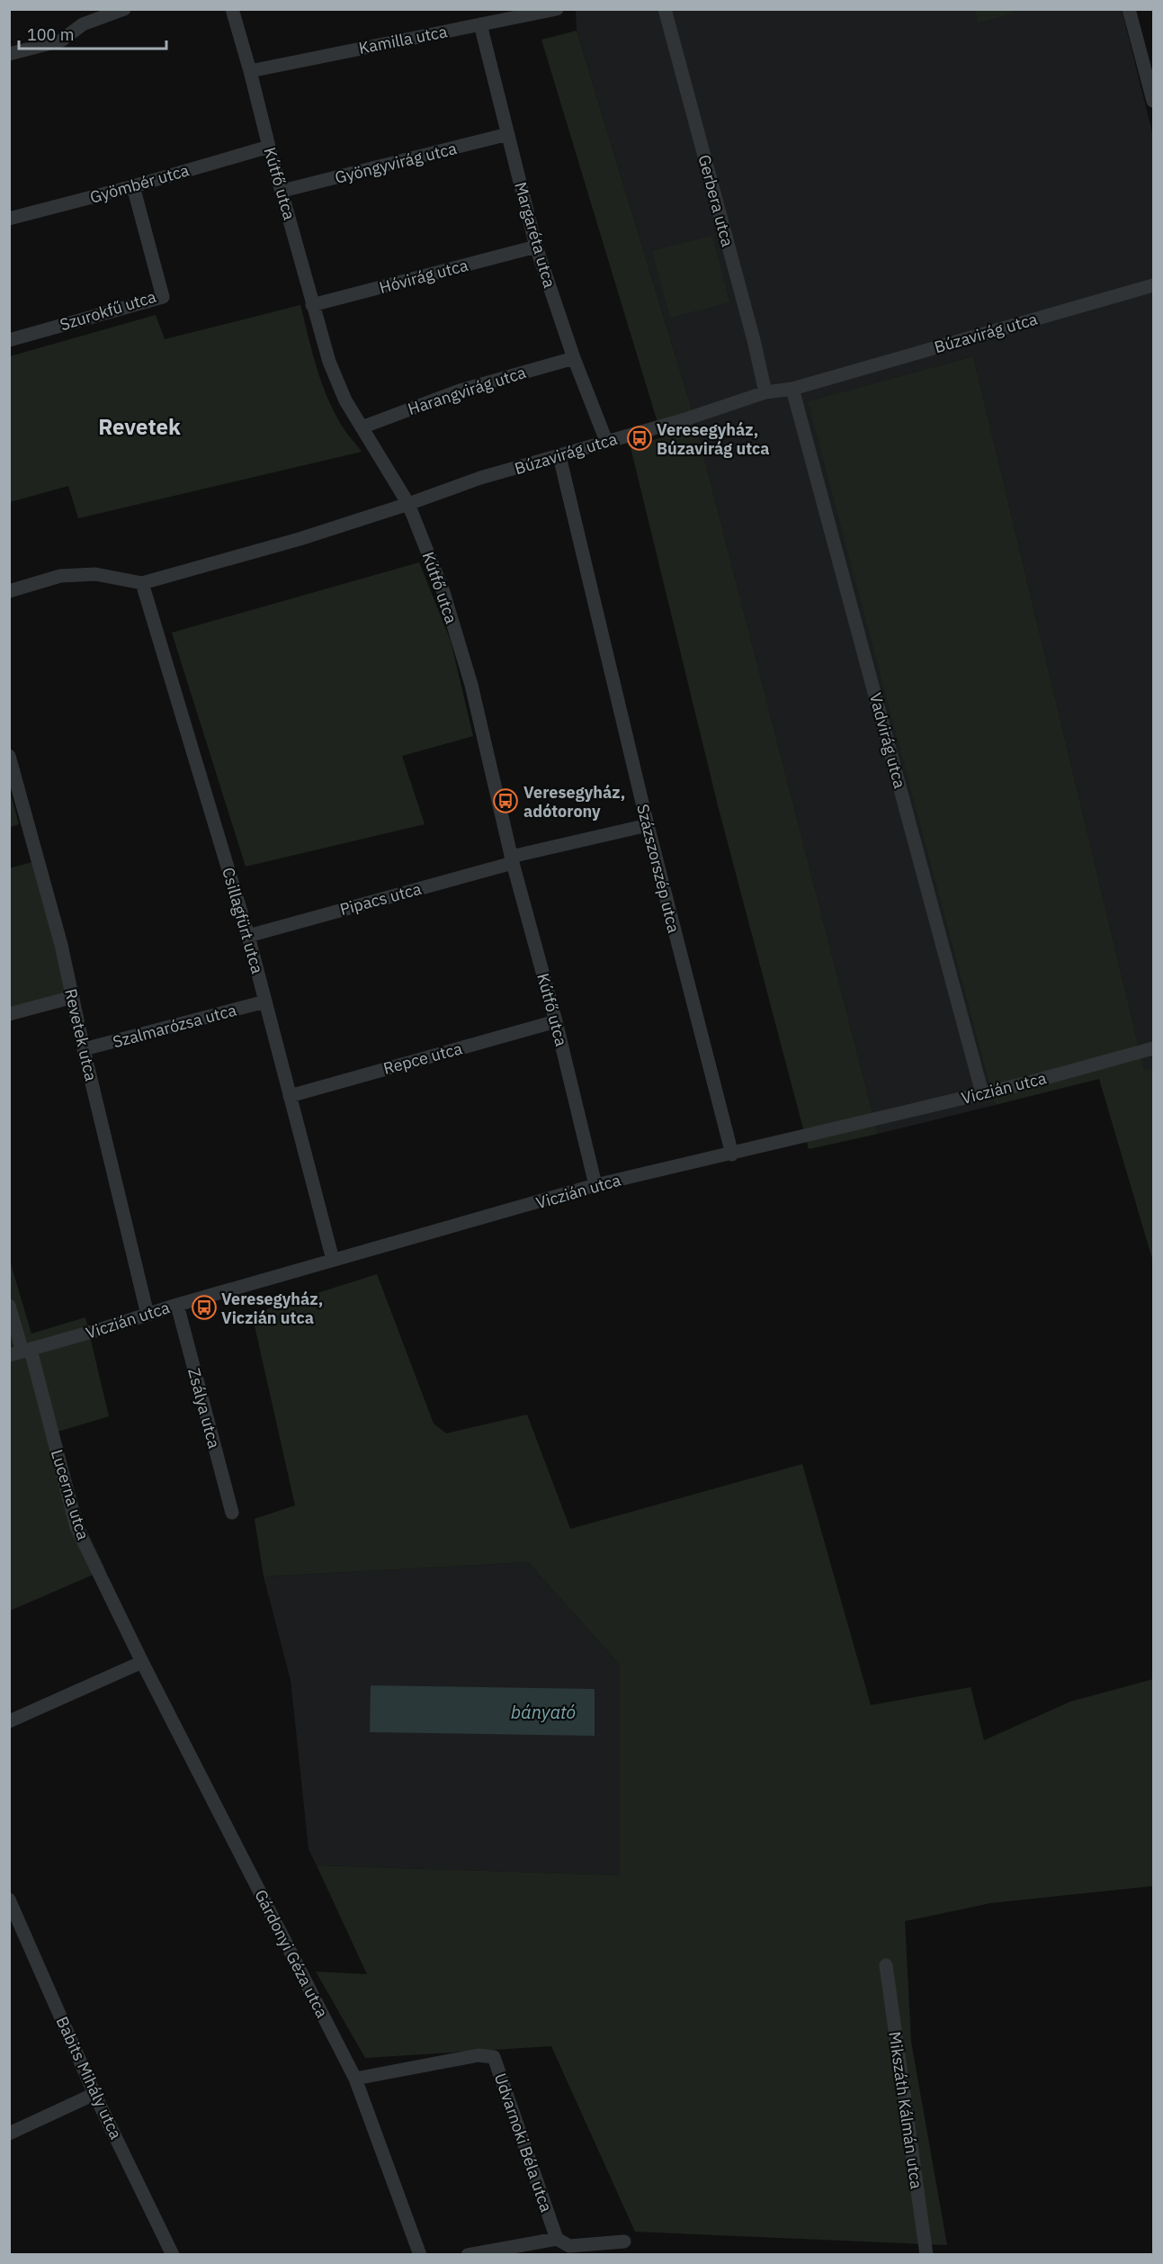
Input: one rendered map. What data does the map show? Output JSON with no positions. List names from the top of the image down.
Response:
{
  "streets": {
    "street": [
      "Kamilla utca",
      "Gyöngyvirág utca",
      "Gyömbér utca",
      "Kútfő utca",
      "Gerbera utca",
      "Margaréta utca",
      "Hóvirág utca",
      "Szurokfű utca",
      "Búzavirág utca",
      "Harangvirág utca",
      "Vadvirág utca",
      "Százszorszép utca",
      "Pipacs utca",
      "Csillagfürt utca",
      "Szalmarózsa utca",
      "Revetek utca",
      "Repce utca",
      "Viczián utca",
      "Zsálya utca",
      "Lucerna utca",
      "Gárdonyi Géza utca",
      "Babits Mihály utca",
      "Mikszáth Kálmán utca",
      "Udvarnoki Béla utca"
    ]
  },
  "crossings": [
    ["Kamilla utca", "Kútfő utca"],
    ["Kamilla utca", "Margaréta utca"],
    ["Gyöngyvirág utca", "Kútfő utca"],
    ["Gyöngyvirág utca", "Margaréta utca"],
    ["Gyömbér utca", "Kútfő utca"],
    ["Gyömbér utca", "Szurokfű utca"],
    ["Kútfő utca", "Hóvirág utca"],
    ["Kútfő utca", "Búzavirág utca"],
    ["Kútfő utca", "Harangvirág utca"],
    ["Kútfő utca", "Pipacs utca"],
    ["Kútfő utca", "Repce utca"],
    ["Kútfő utca", "Viczián utca"],
    ["Gerbera utca", "Búzavirág utca"],
    ["Margaréta utca", "Hóvirág utca"],
    ["Margaréta utca", "Búzavirág utca"],
    ["Margaréta utca", "Harangvirág utca"],
    ["Búzavirág utca", "Vadvirág utca"],
    ["Búzavirág utca", "Százszorszép utca"],
    ["Búzavirág utca", "Csillagfürt utca"],
    ["Vadvirág utca", "Viczián utca"],
    ["Százszorszép utca", "Pipacs utca"],
    ["Százszorszép utca", "Viczián utca"],
    ["Pipacs utca", "Csillagfürt utca"],
    ["Csillagfürt utca", "Szalmarózsa utca"],
    ["Csillagfürt utca", "Repce utca"],
    ["Csillagfürt utca", "Viczián utca"],
    ["Szalmarózsa utca", "Revetek utca"],
    ["Revetek utca", "Viczián utca"],
    ["Viczián utca", "Zsálya utca"],
    ["Viczián utca", "Lucerna utca"],
    ["Lucerna utca", "Gárdonyi Géza utca"],
    ["Gárdonyi Géza utca", "Udvarnoki Béla utca"]
  ],
  "districts": ["Revetek"],
  "water": ["bányató"],
  "places": {
    "bus stop": ["Veresegyház, Búzavirág utca", "Veresegyház, adótorony", "Veresegyház, Viczián utca"]
  },
  "scale_bar": "100 m"
}
